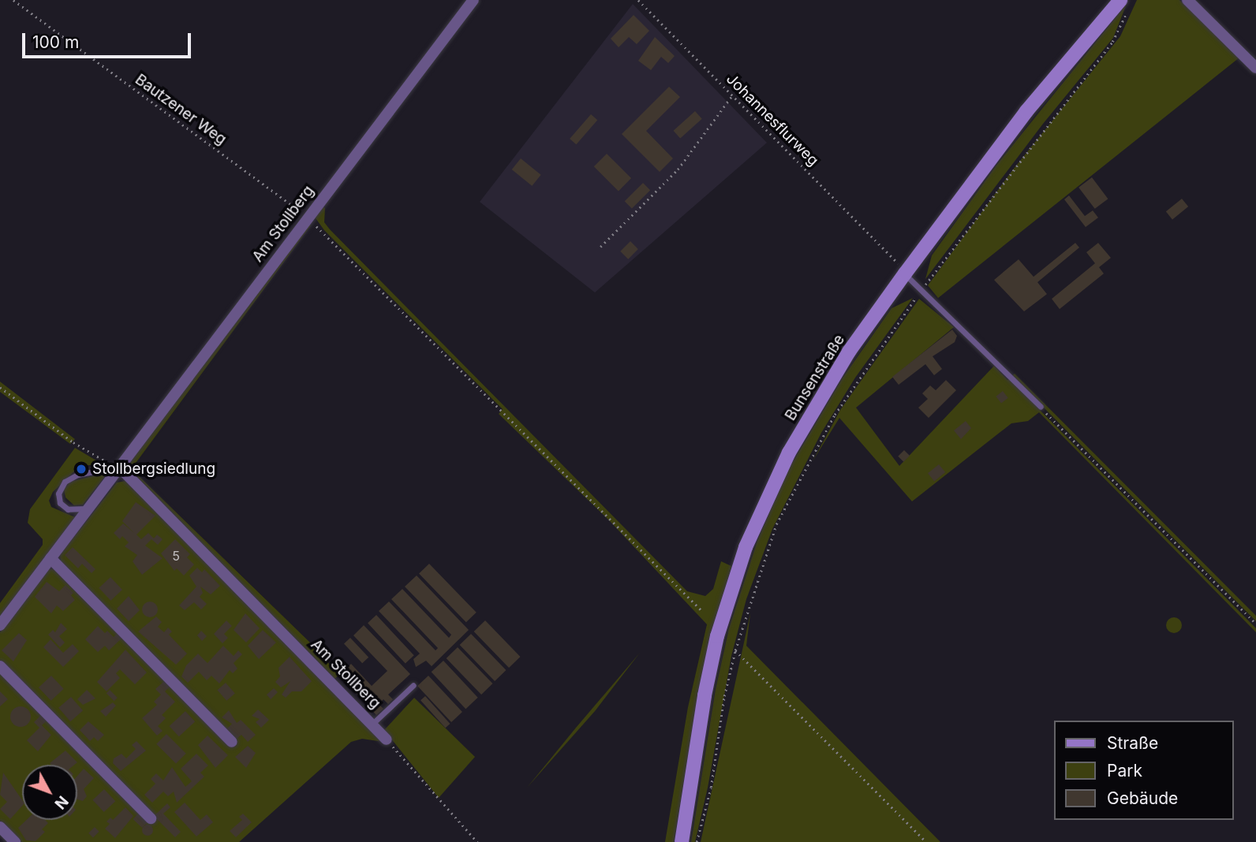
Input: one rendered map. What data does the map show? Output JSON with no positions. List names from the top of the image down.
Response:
{
  "streets": {
    "main road": ["Bunsenstraße"],
    "street": ["Am Stollberg"],
    "path": ["Bautzener Weg", "Johannesflurweg"]
  },
  "crossings": [
    ["Bautzener Weg", "Am Stollberg"],
    ["Johannesflurweg", "Bunsenstraße"]
  ],
  "places": ["Stollbergsiedlung"],
  "house_numbers": ["5"],
  "legend": ["Straße", "Park", "Gebäude"],
  "scale_bar": "100 m",
  "north": "bottom right"
}
